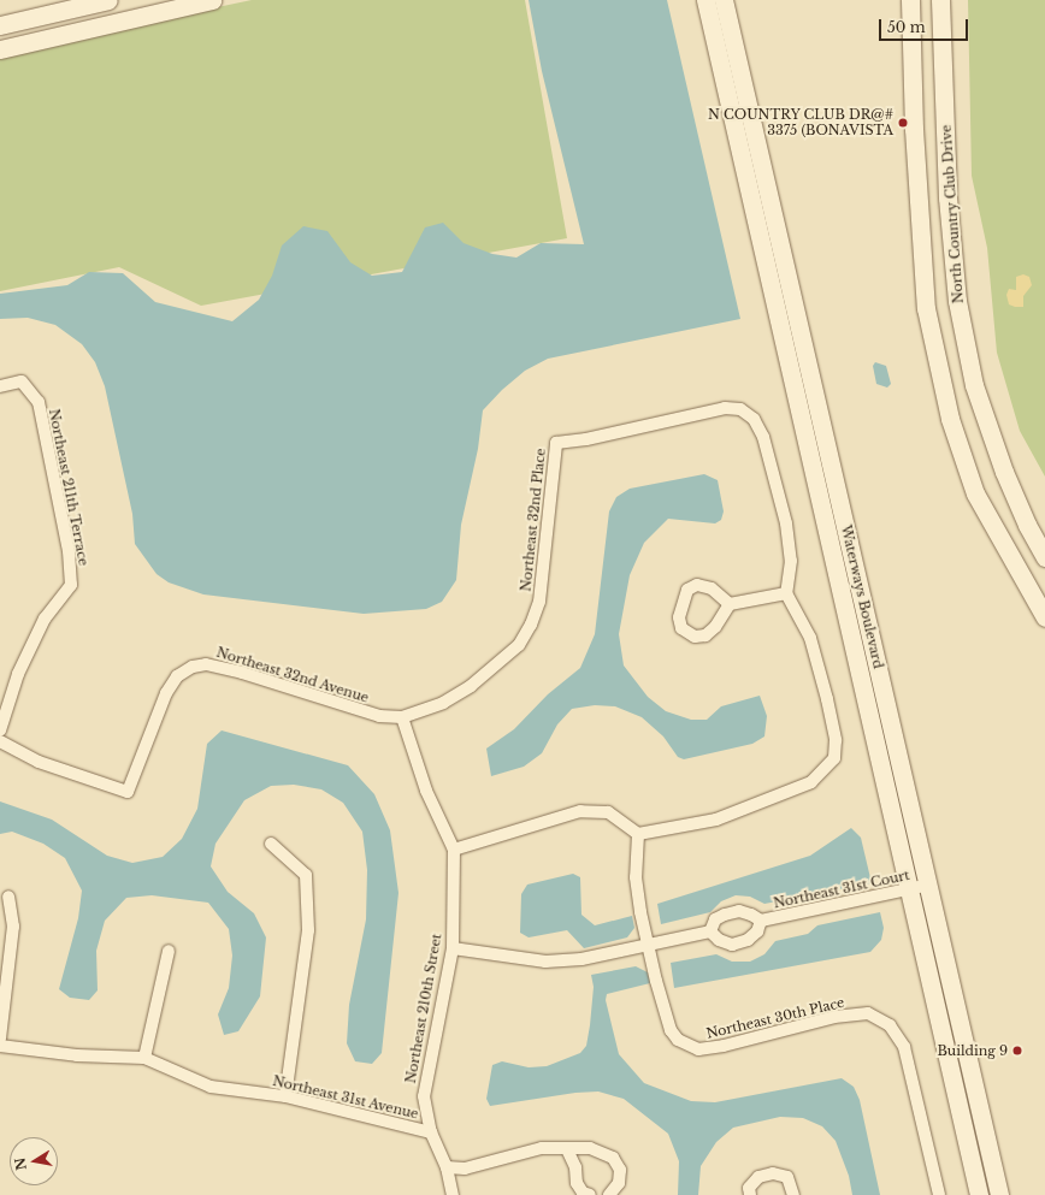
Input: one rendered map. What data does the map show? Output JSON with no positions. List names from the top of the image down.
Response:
{
  "streets": {
    "street": [
      "North Country Club Drive",
      "Northeast 211th Terrace",
      "Northeast 32nd Place",
      "Waterways Boulevard",
      "Northeast 32nd Avenue",
      "Northeast 31st Court",
      "Northeast 210th Street",
      "Northeast 30th Place",
      "Northeast 31st Avenue"
    ]
  },
  "crossings": [
    ["Northeast 32nd Place", "Northeast 32nd Avenue"],
    ["Northeast 32nd Place", "Northeast 210th Street"],
    ["Waterways Boulevard", "Northeast 31st Court"],
    ["Northeast 32nd Avenue", "Northeast 210th Street"],
    ["Northeast 210th Street", "Northeast 31st Avenue"]
  ],
  "places": ["N COUNTRY CLUB DR@# 3375 (BONAVISTA", "Building 9"],
  "scale_bar": "50 m",
  "north": "left"
}
